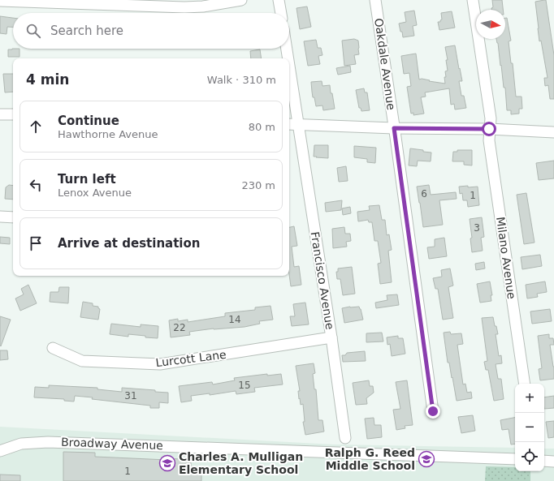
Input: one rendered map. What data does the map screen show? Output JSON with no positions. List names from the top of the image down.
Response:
{
  "streets": {
    "street": [
      "Oakdale Avenue",
      "Milano Avenue",
      "Francisco Avenue",
      "Lurcott Lane",
      "Broadway Avenue"
    ]
  },
  "crossings": [
    ["Francisco Avenue", "Lurcott Lane"]
  ],
  "places": {
    "school or university": ["Ralph G. Reed Middle School", "Charles A. Mulligan Elementary School"]
  },
  "house_numbers": [
    "6",
    "1",
    "3",
    "14",
    "22",
    "15",
    "31",
    "1"
  ],
  "north": "right",
  "page": {
    "search": "Search here",
    "heading": ["4 min", "Walk · 310 m"],
    "list": [
      ["Continue", "Hawthorne Avenue", "80 m"],
      ["Turn left", "Lenox Avenue", "230 m"],
      "Arrive at destination"
    ],
    "map_buttons": ["+", "−"]
  }
}
